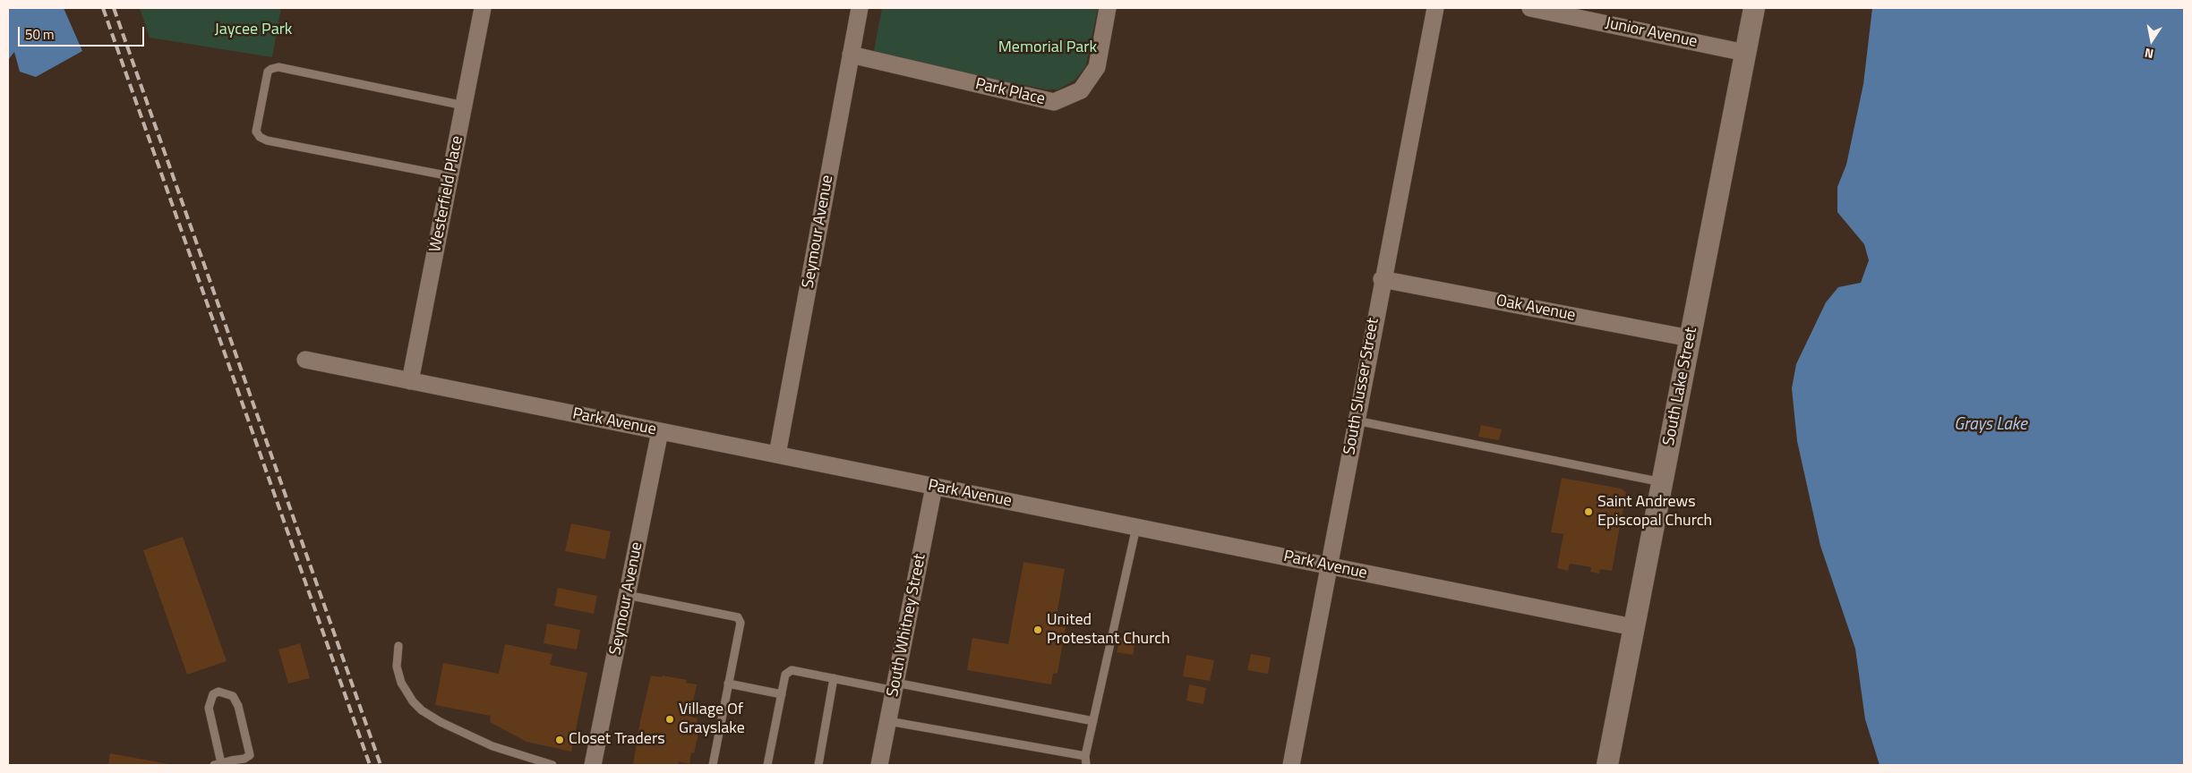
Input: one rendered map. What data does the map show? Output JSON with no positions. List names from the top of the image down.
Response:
{
  "streets": {
    "street": [
      "Junior Avenue",
      "Park Place",
      "Westerfield Place",
      "Seymour Avenue",
      "Oak Avenue",
      "South Slusser Street",
      "South Lake Street",
      "Park Avenue",
      "South Whitney Street"
    ]
  },
  "crossings": [
    ["Junior Avenue", "South Lake Street"],
    ["Park Place", "Seymour Avenue"],
    ["Westerfield Place", "Park Avenue"],
    ["Seymour Avenue", "Park Avenue"],
    ["Oak Avenue", "South Slusser Street"],
    ["Oak Avenue", "South Lake Street"],
    ["South Slusser Street", "Park Avenue"],
    ["South Lake Street", "Park Avenue"],
    ["Park Avenue", "South Whitney Street"]
  ],
  "water": ["Grays Lake"],
  "parks": ["Jaycee Park", "Memorial Park"],
  "places": [
    "Saint Andrews Episcopal Church",
    "United Protestant Church",
    "Village Of Grayslake",
    "Closet Traders"
  ],
  "scale_bar": "50 m",
  "north": "bottom"
}
